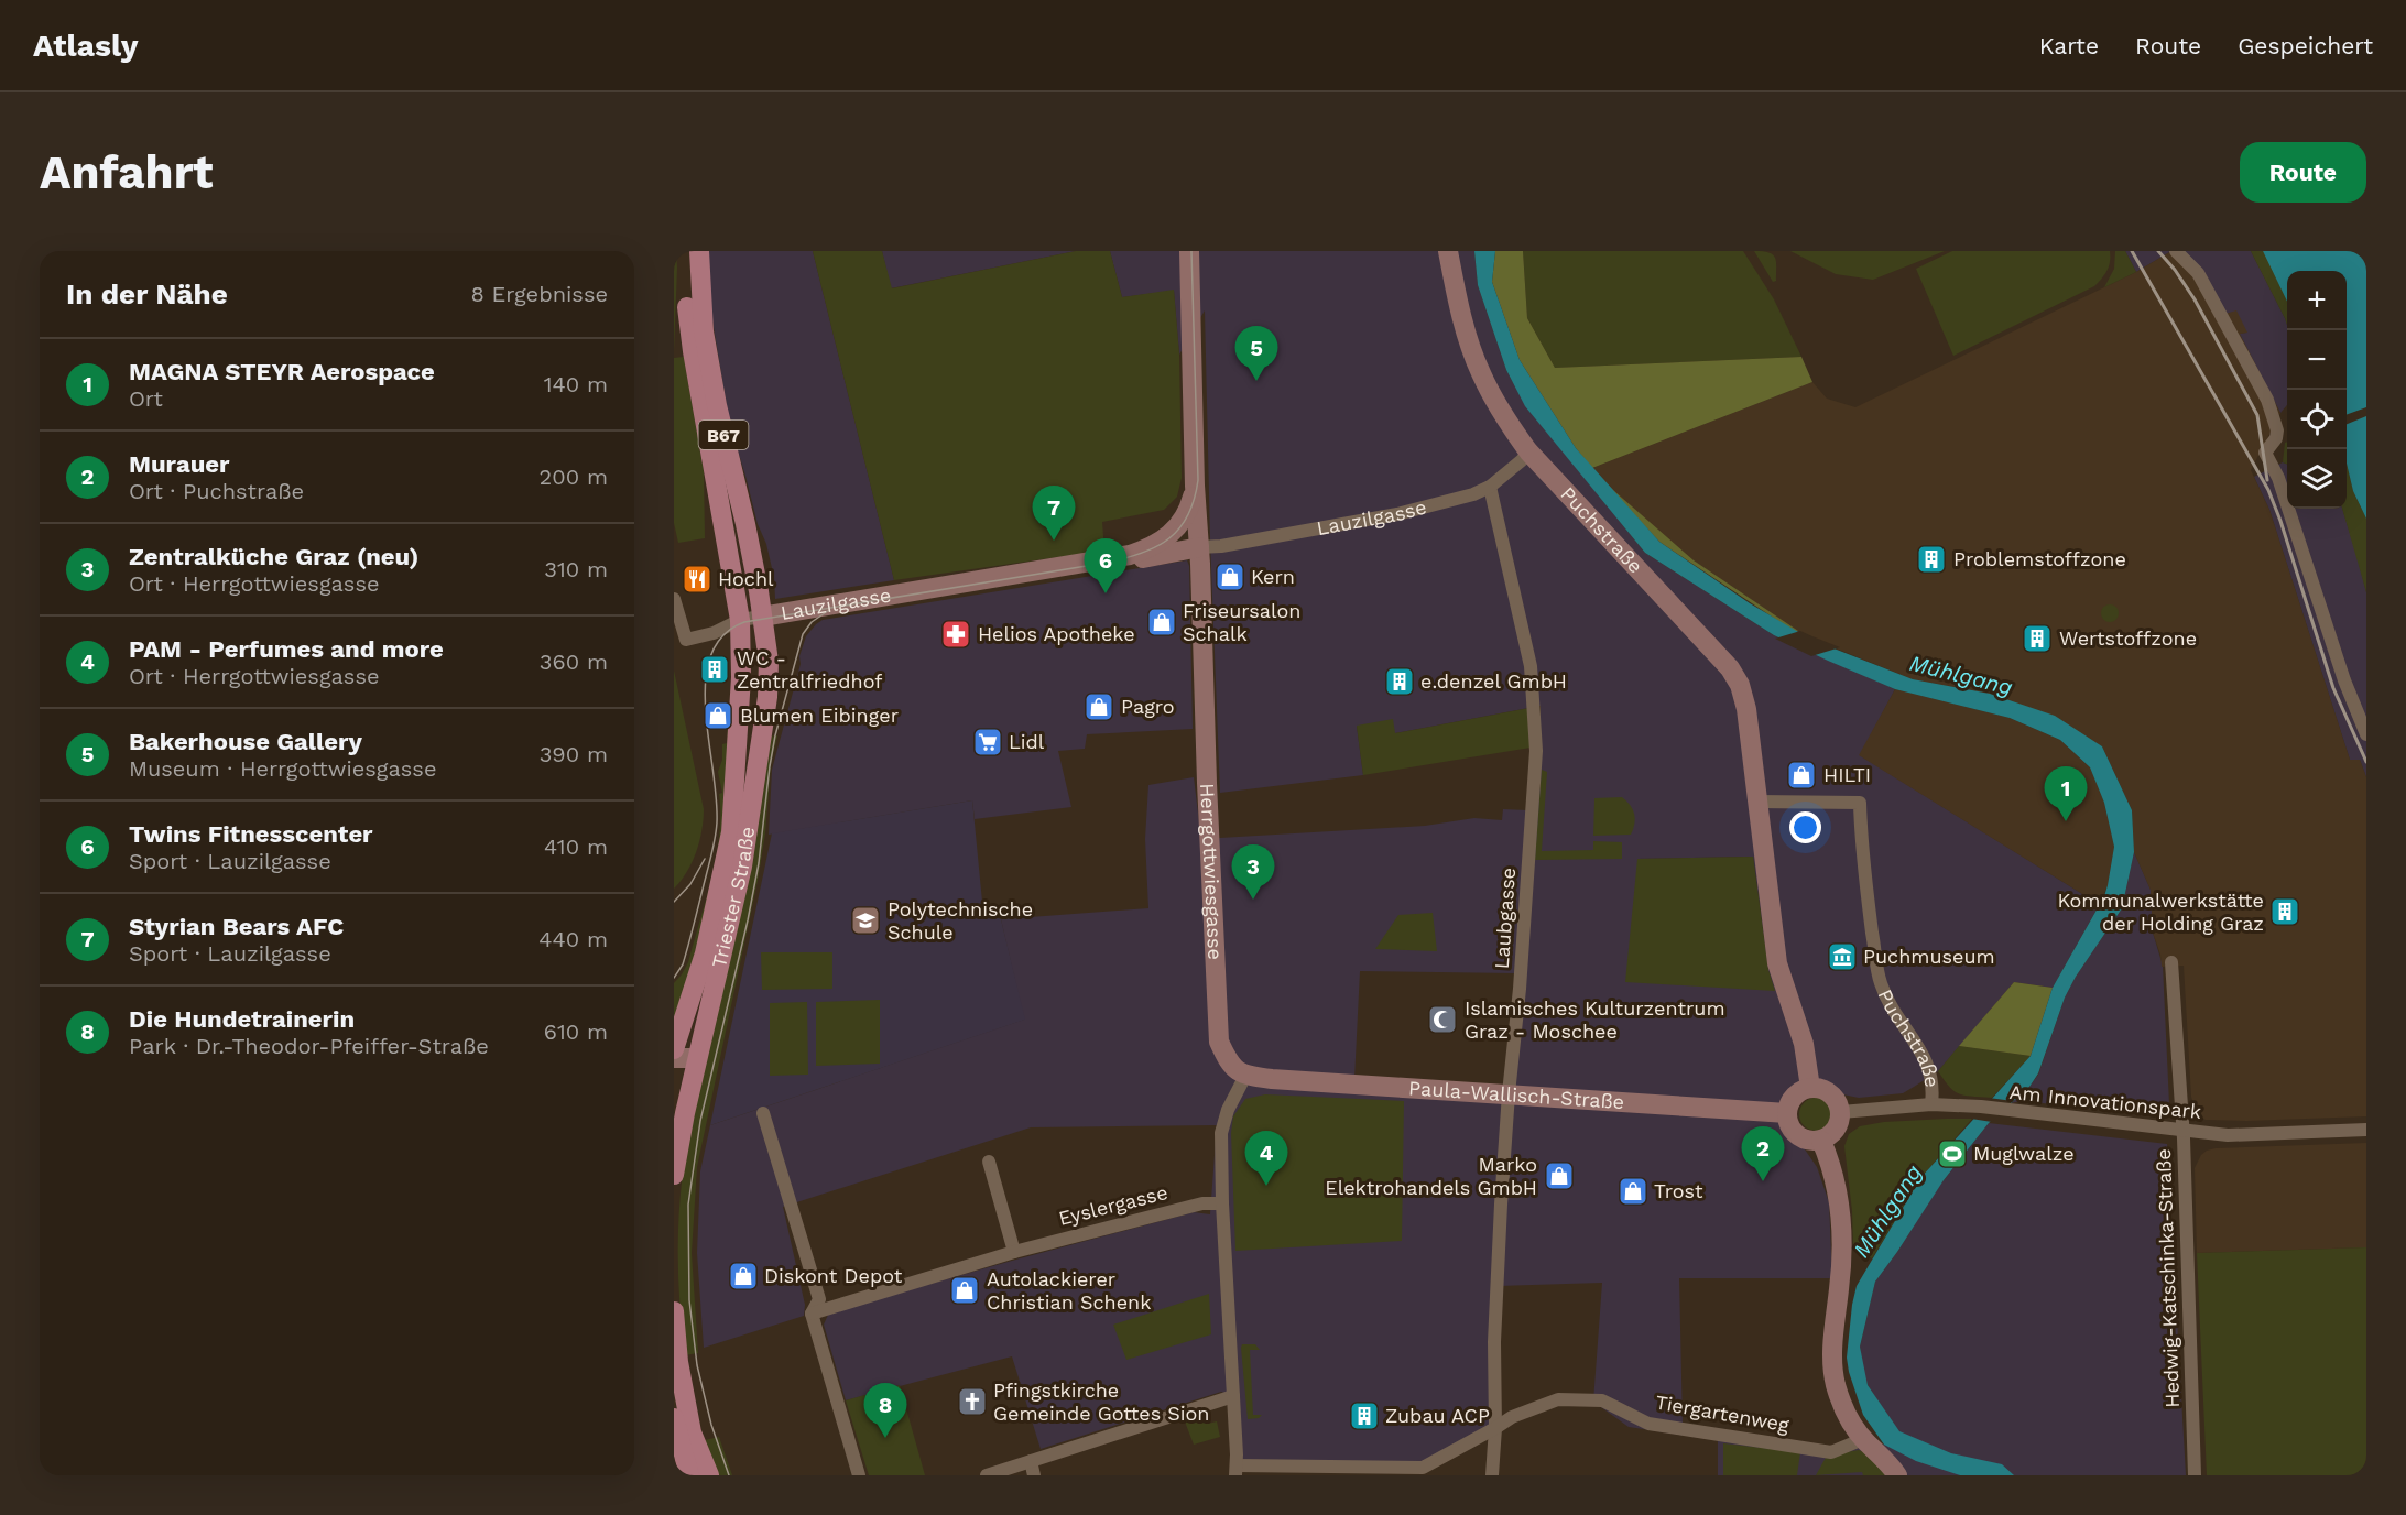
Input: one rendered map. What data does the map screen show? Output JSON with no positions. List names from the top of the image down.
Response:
{
  "streets": {
    "main road": ["B67", "Triester Straße"],
    "street": [
      "Lauzilgasse",
      "Puchstraße",
      "Herrgottwiesgasse",
      "Laubgasse",
      "Paula-Wallisch-Straße",
      "Am Innovationspark",
      "Eyslergasse",
      "Hedwig-Katschinka-Straße",
      "Tiergartenweg"
    ]
  },
  "crossings": [
    ["Lauzilgasse", "Puchstraße"],
    ["Lauzilgasse", "Herrgottwiesgasse"],
    ["Lauzilgasse", "Triester Straße"],
    ["Lauzilgasse", "Laubgasse"],
    ["Puchstraße", "Paula-Wallisch-Straße"],
    ["Puchstraße", "Am Innovationspark"],
    ["Herrgottwiesgasse", "Paula-Wallisch-Straße"],
    ["Laubgasse", "Paula-Wallisch-Straße"],
    ["Laubgasse", "Tiergartenweg"],
    ["Paula-Wallisch-Straße", "Am Innovationspark"],
    ["Am Innovationspark", "Hedwig-Katschinka-Straße"]
  ],
  "water": ["Mühlgang"],
  "places": {
    "building": [
      "Problemstoffzone",
      "Wertstoffzone",
      "WC - Zentralfriedhof",
      "e.denzel GmbH",
      "Kommunalwerkstätte der Holding Graz",
      "Zubau ACP"
    ],
    "shop": [
      "Kern",
      "Friseursalon Schalk",
      "Pagro",
      "Blumen Eibinger",
      "HILTI",
      "Marko Elektrohandels GmbH",
      "Trost",
      "Diskont Depot",
      "Autolackierer Christian Schenk"
    ],
    "restaurant": ["Hochl"],
    "pharmacy": ["Helios Apotheke"],
    "supermarket": ["Lidl"],
    "school or university": ["Polytechnische Schule"],
    "museum": ["Puchmuseum"],
    "mosque": ["Islamisches Kulturzentrum Graz - Moschee"],
    "sports": ["Muglwalze"],
    "church": ["Pfingstkirche Gemeinde Gottes Sion"]
  },
  "page": {
    "header": "Atlasly",
    "nav": ["Karte", "Route", "Gespeichert"],
    "buttons": "Route",
    "title": "Anfahrt",
    "heading": ["In der Nähe", "8 Ergebnisse"],
    "map_buttons": ["+", "−"],
    "pins": [
      "5",
      "7",
      "6",
      "1",
      "3",
      "2",
      "4",
      "8"
    ],
    "list": [
      {
        "mark": "1",
        "name": "MAGNA STEYR Aerospace",
        "note": "Ort",
        "value": "140 m"
      },
      {
        "mark": "2",
        "name": "Murauer",
        "note": "Ort · Puchstraße",
        "value": "200 m"
      },
      {
        "mark": "3",
        "name": "Zentralküche Graz (neu)",
        "note": "Ort · Herrgottwiesgasse",
        "value": "310 m"
      },
      {
        "mark": "4",
        "name": "PAM - Perfumes and more",
        "note": "Ort · Herrgottwiesgasse",
        "value": "360 m"
      },
      {
        "mark": "5",
        "name": "Bakerhouse Gallery",
        "note": "Museum · Herrgottwiesgasse",
        "value": "390 m"
      },
      {
        "mark": "6",
        "name": "Twins Fitnesscenter",
        "note": "Sport · Lauzilgasse",
        "value": "410 m"
      },
      {
        "mark": "7",
        "name": "Styrian Bears AFC",
        "note": "Sport · Lauzilgasse",
        "value": "440 m"
      },
      {
        "mark": "8",
        "name": "Die Hundetrainerin",
        "note": "Park · Dr.-Theodor-Pfeiffer-Straße",
        "value": "610 m"
      }
    ]
  }
}
